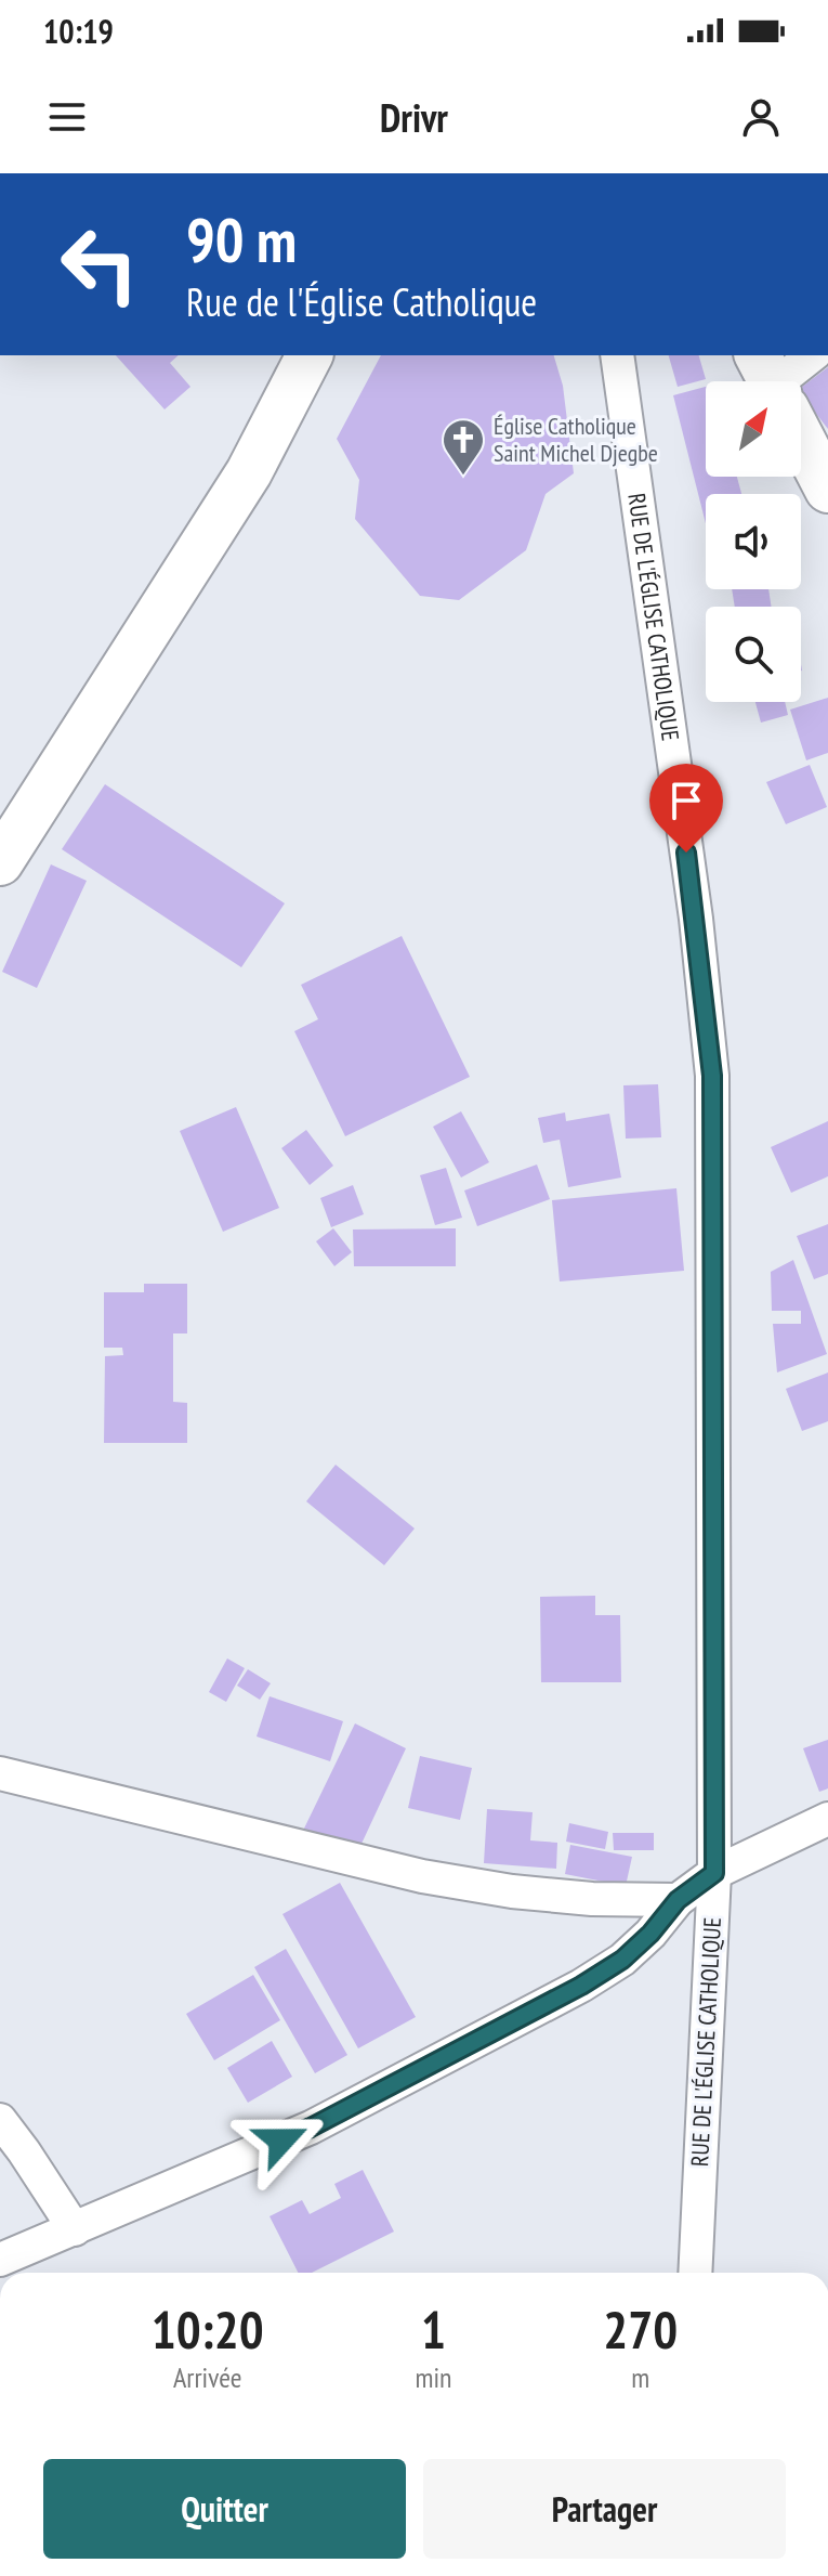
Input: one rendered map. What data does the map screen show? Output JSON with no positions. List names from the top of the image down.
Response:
{
  "streets": {
    "street": ["RUE DE L'ÉGLISE CATHOLIQUE"]
  },
  "places": {
    "church": ["Église Catholique Saint Michel Djegbe"]
  },
  "north": "top right",
  "page": {
    "status": "10:19",
    "header": "Drivr",
    "turn": ["90 m", "Rue de l'Église Catholique"],
    "eta": [
      "10:20",
      "Arrivée",
      "1",
      "min",
      "270",
      "m"
    ],
    "buttons": ["Quitter", "Partager"]
  }
}
